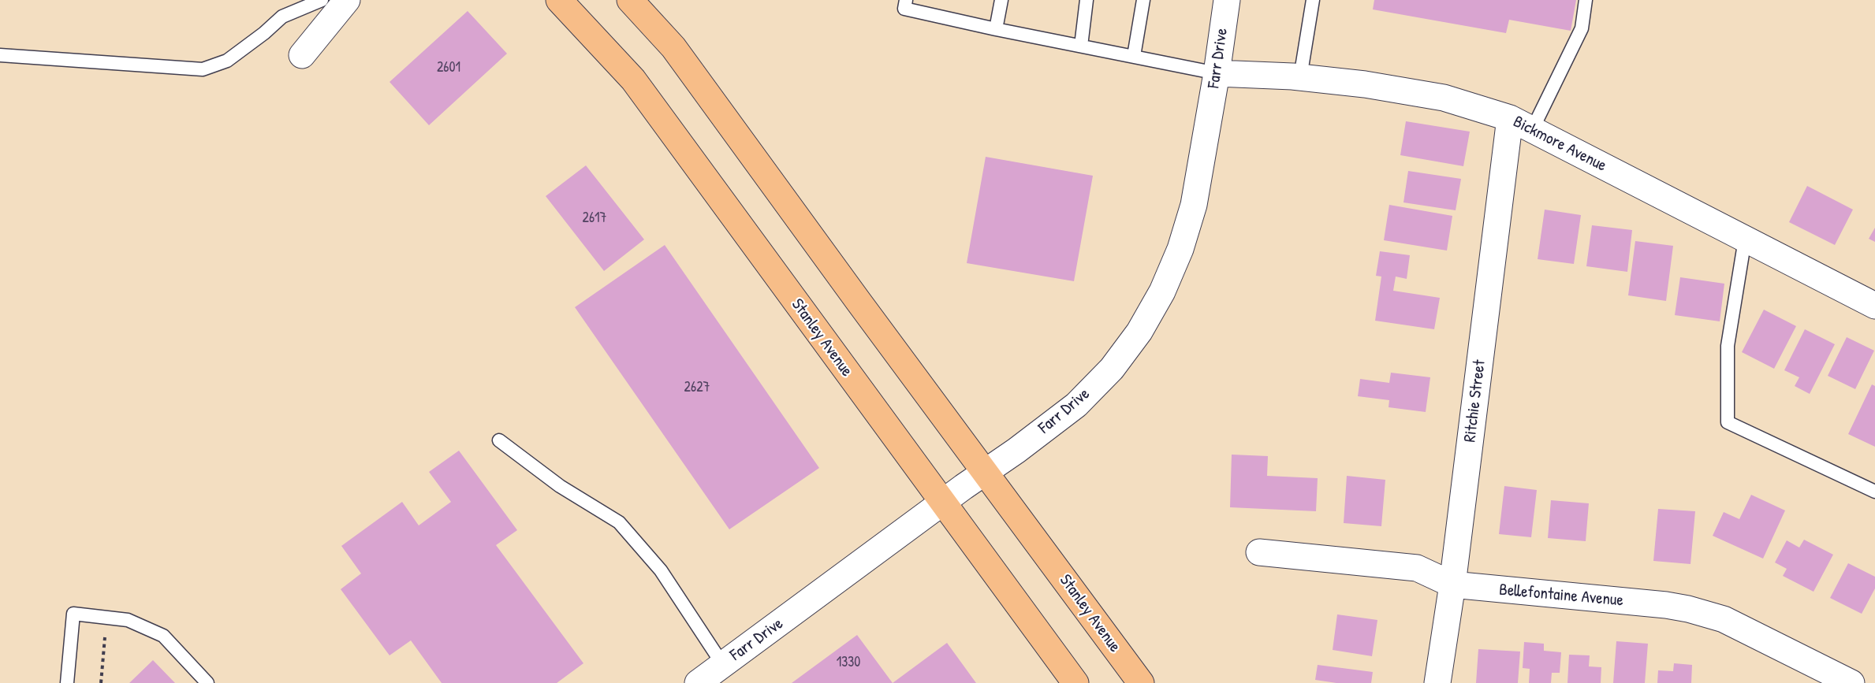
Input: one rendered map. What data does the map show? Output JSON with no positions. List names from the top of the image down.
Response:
{
  "streets": {
    "main road": ["Stanley Avenue"],
    "street": [
      "Farr Drive",
      "Bickmore Avenue",
      "Ritchie Street",
      "Bellefontaine Avenue"
    ]
  },
  "crossings": [
    ["Farr Drive", "Bickmore Avenue"],
    ["Farr Drive", "Stanley Avenue"],
    ["Bickmore Avenue", "Ritchie Street"],
    ["Ritchie Street", "Bellefontaine Avenue"]
  ],
  "house_numbers": [
    "2601",
    "2617",
    "2627",
    "1330"
  ]
}
